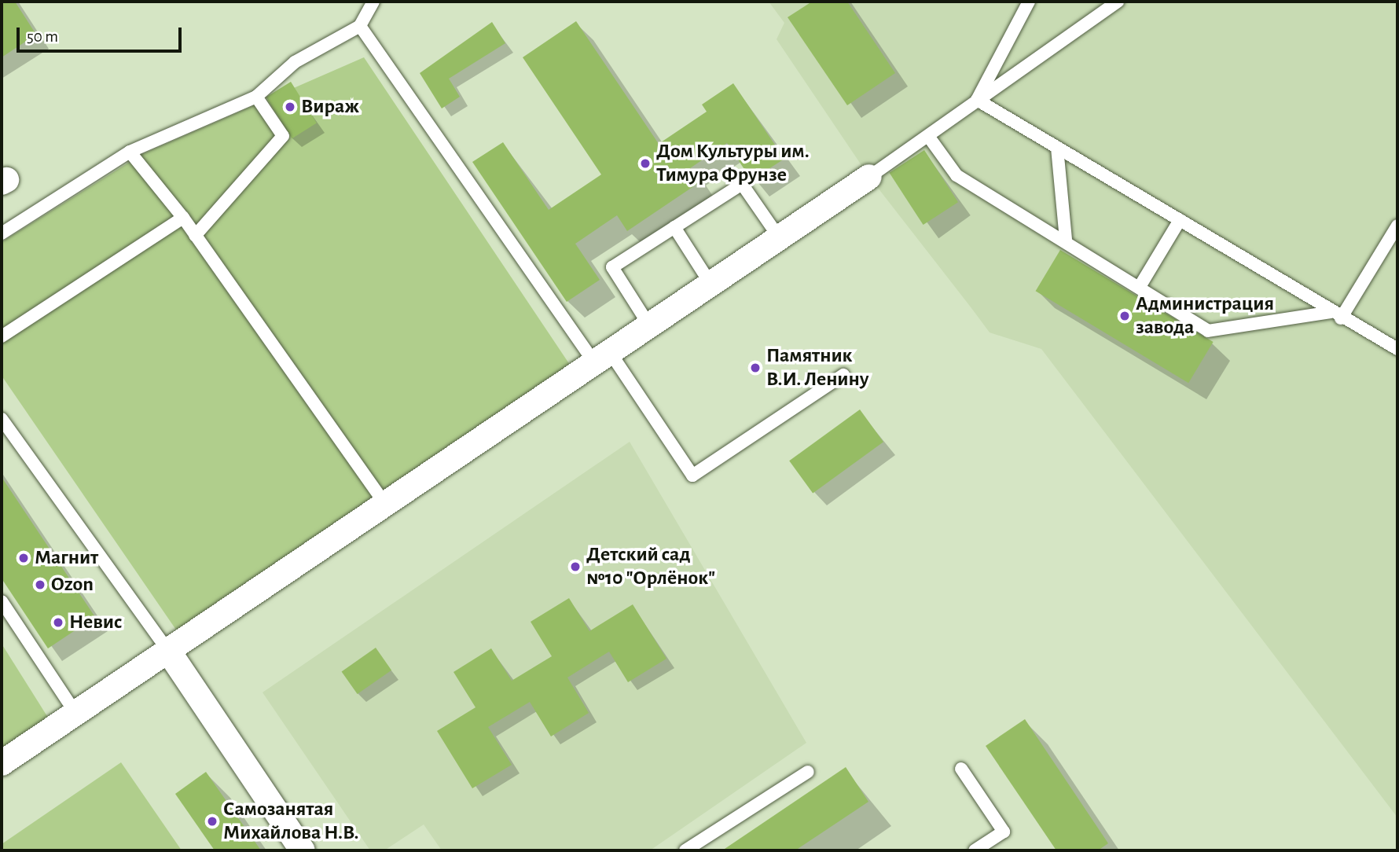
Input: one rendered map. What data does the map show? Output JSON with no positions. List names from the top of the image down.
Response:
{
  "places": [
    "Вираж",
    "Дом Культуры им. Тимура Фрунзе",
    "Администрация завода",
    "Памятник В.И. Ленину",
    "Магнит",
    "Детский сад №10 \"Орлёнок\"",
    "Ozon",
    "Невис",
    "Самозанятая Михайлова Н.В."
  ],
  "scale_bar": "50 m"
}
